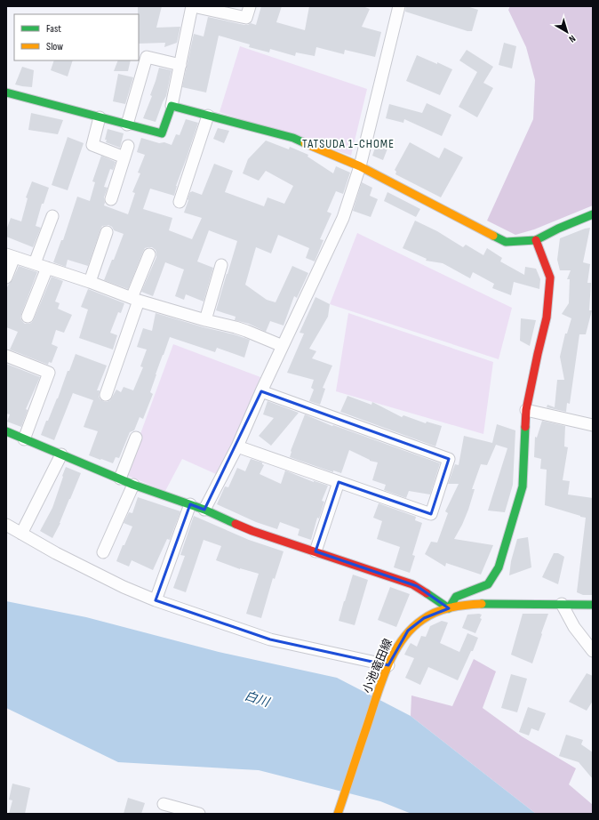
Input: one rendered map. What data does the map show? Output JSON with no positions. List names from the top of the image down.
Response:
{
  "streets": {
    "street": ["小池竜田線"]
  },
  "districts": ["TATSUDA 1-CHOME"],
  "water": ["白川"],
  "legend": ["Fast", "Slow"],
  "north": "bottom right"
}
